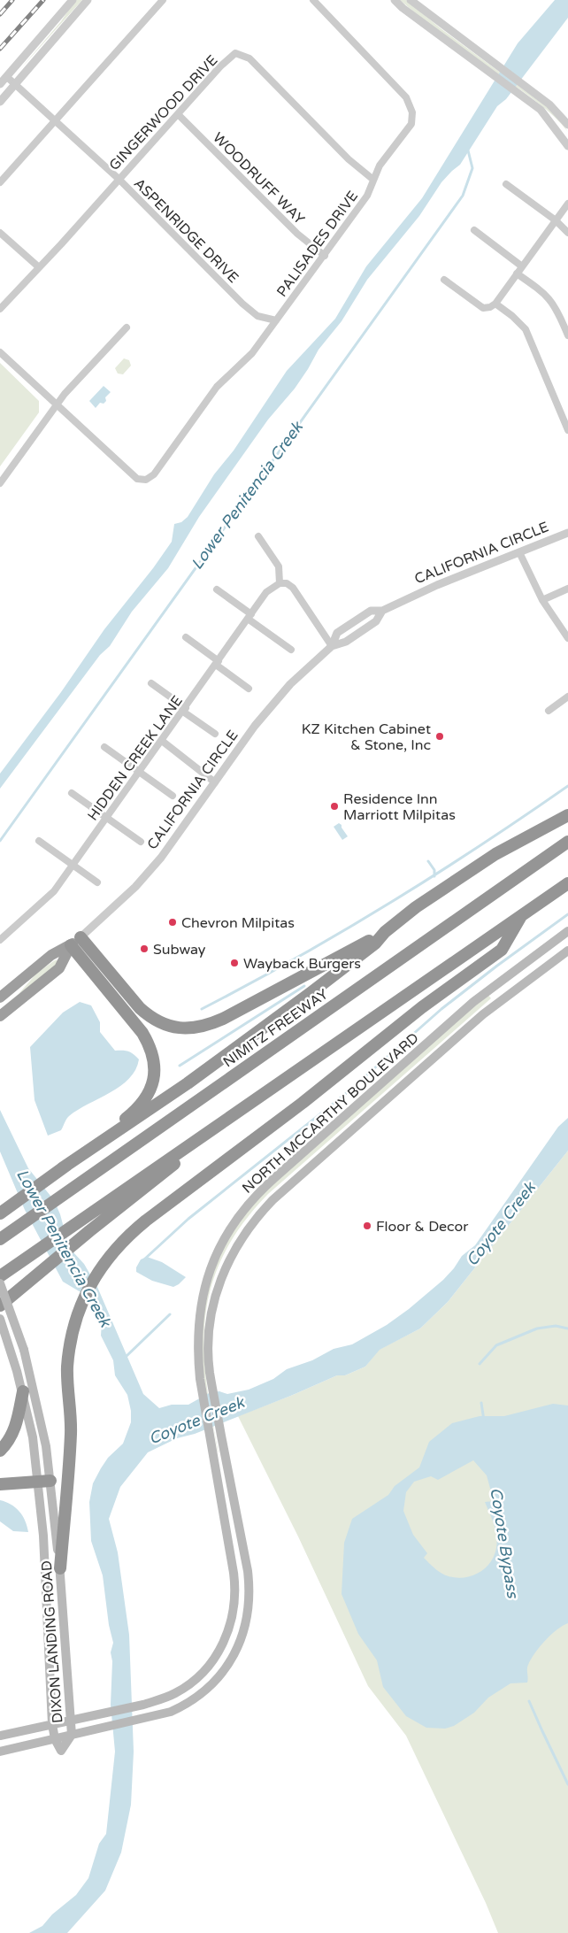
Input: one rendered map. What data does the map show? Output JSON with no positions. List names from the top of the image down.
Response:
{
  "streets": {
    "highway": ["CALIFORNIA CIRCLE", "NIMITZ FREEWAY"],
    "main road": ["NORTH MCCARTHY BOULEVARD", "DIXON LANDING ROAD"],
    "street": [
      "GINGERWOOD DRIVE",
      "WOODRUFF WAY",
      "ASPENRIDGE DRIVE",
      "PALISADES DRIVE",
      "HIDDEN CREEK LANE"
    ]
  },
  "crossings": [
    ["GINGERWOOD DRIVE", "WOODRUFF WAY"],
    ["GINGERWOOD DRIVE", "ASPENRIDGE DRIVE"],
    ["GINGERWOOD DRIVE", "PALISADES DRIVE"],
    ["WOODRUFF WAY", "PALISADES DRIVE"],
    ["ASPENRIDGE DRIVE", "PALISADES DRIVE"],
    ["NORTH MCCARTHY BOULEVARD", "DIXON LANDING ROAD"]
  ],
  "water": ["Lower Penitencia Creek", "Coyote Creek", "Coyote Bypass"],
  "places": [
    "KZ Kitchen Cabinet & Stone, Inc",
    "Residence Inn Marriott Milpitas",
    "Chevron Milpitas",
    "Subway",
    "Wayback Burgers",
    "Floor & Decor"
  ]
}
